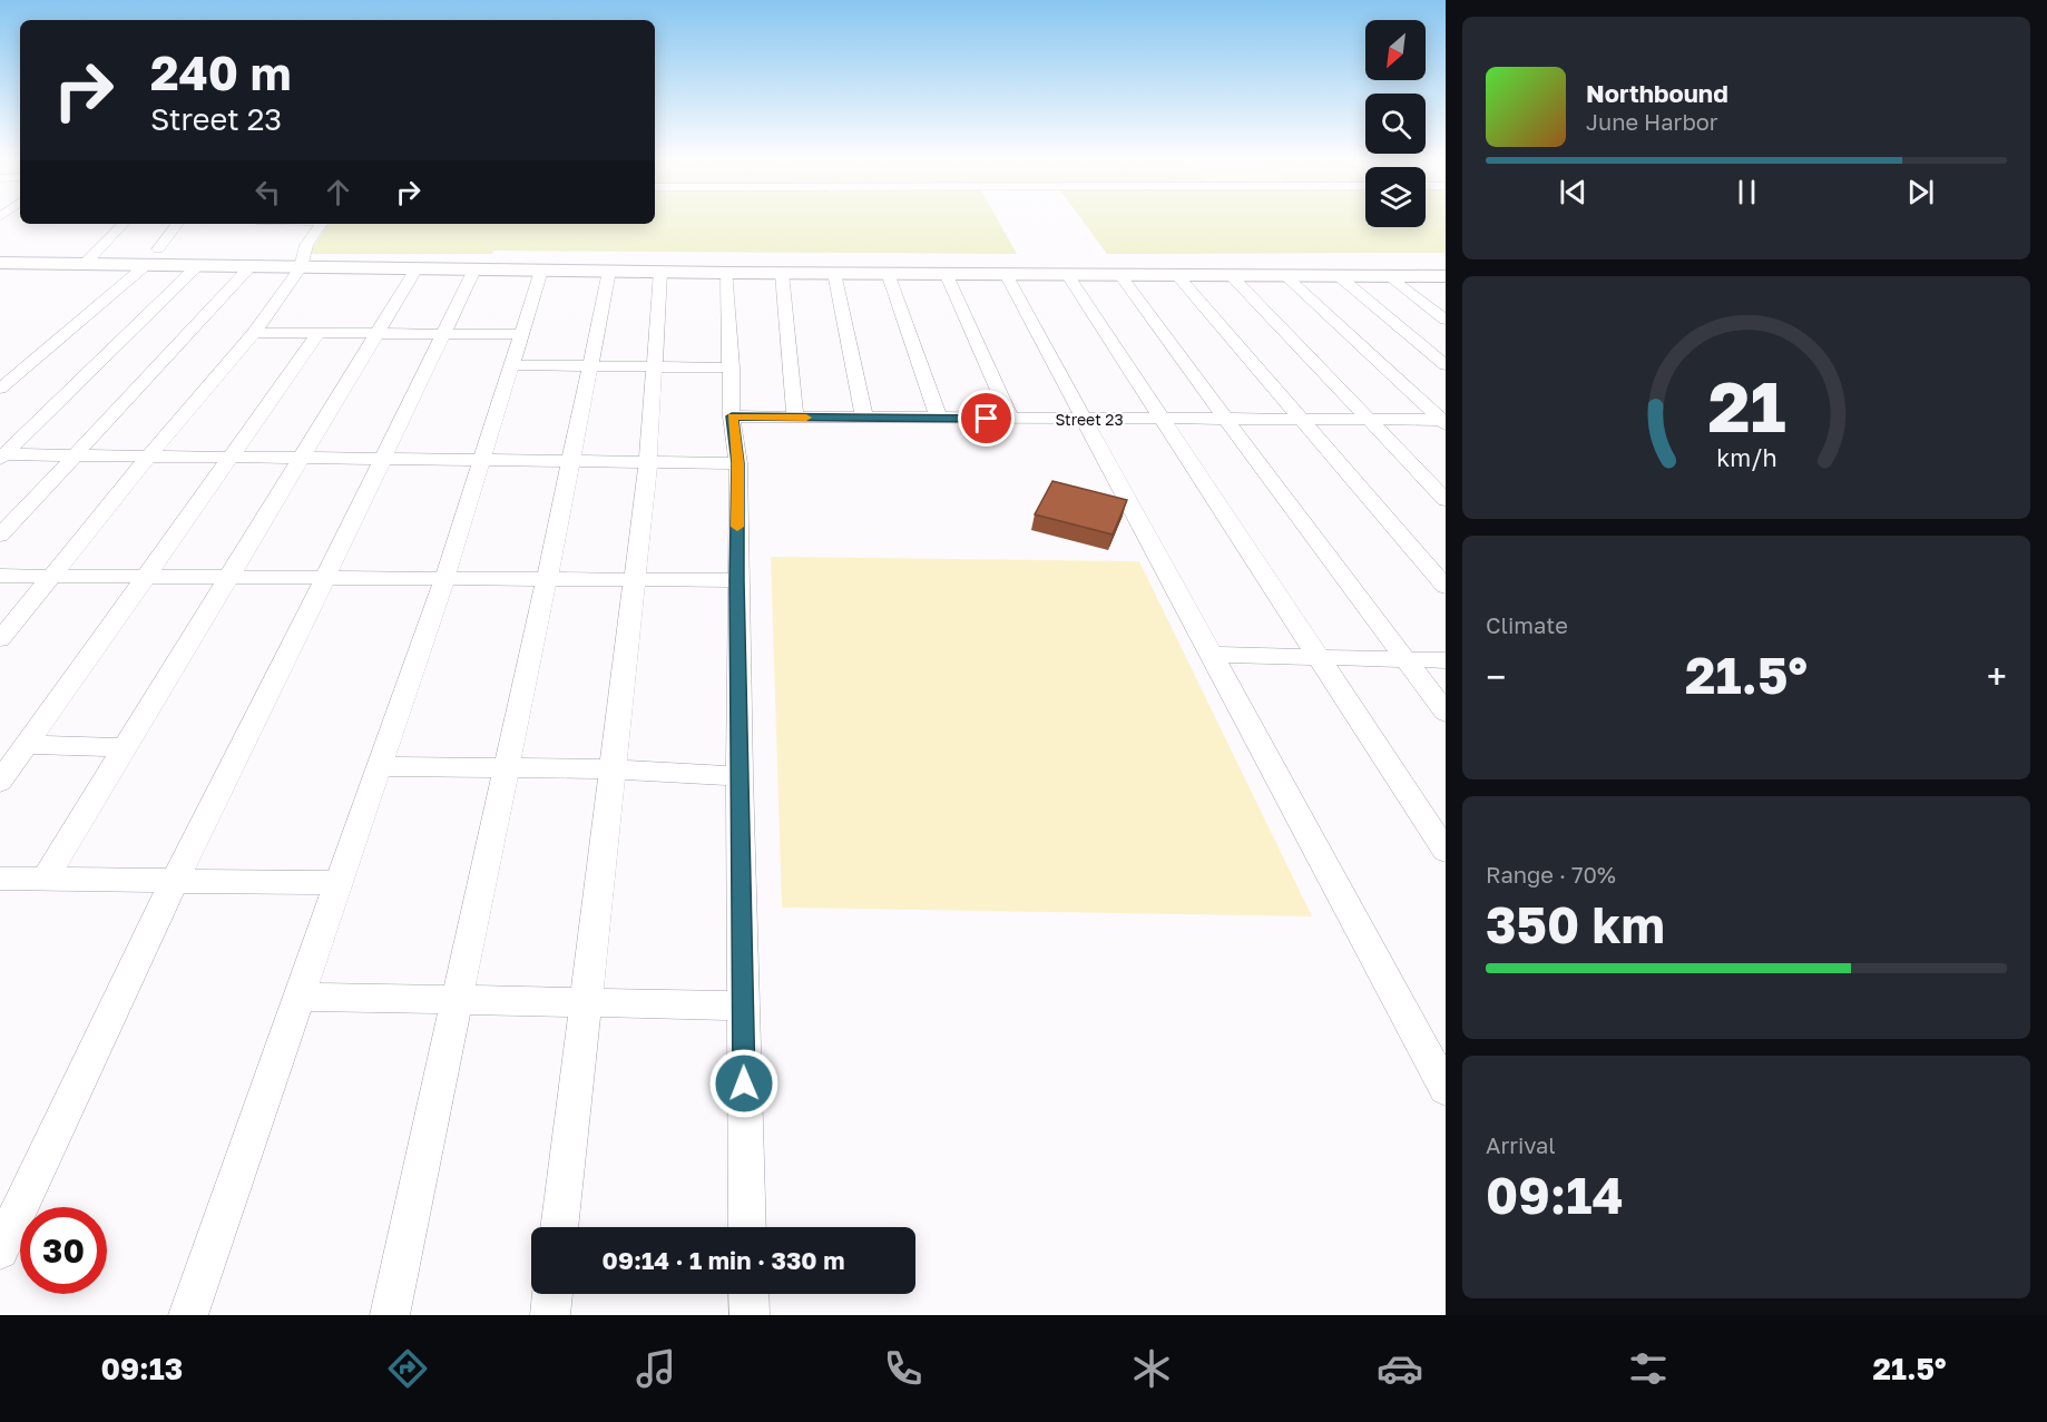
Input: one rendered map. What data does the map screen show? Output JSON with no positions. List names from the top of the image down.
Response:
{
  "streets": {
    "street": ["Street 23"]
  },
  "north": "bottom left",
  "page": {
    "turn": ["240 m", "Street 23"],
    "song": ["Northbound", "June Harbor"],
    "tile": [
      "Climate",
      ["Range · 70%", "350 km"],
      ["Arrival", "09:14"]
    ],
    "heat": ["−", "21.5°", "+"],
    "limit": "30",
    "trip": "09:14 · 1 min · 330 m",
    "tabs": ["09:13", "21.5°"],
    "gauge": ["21", "km/h"]
  }
}
